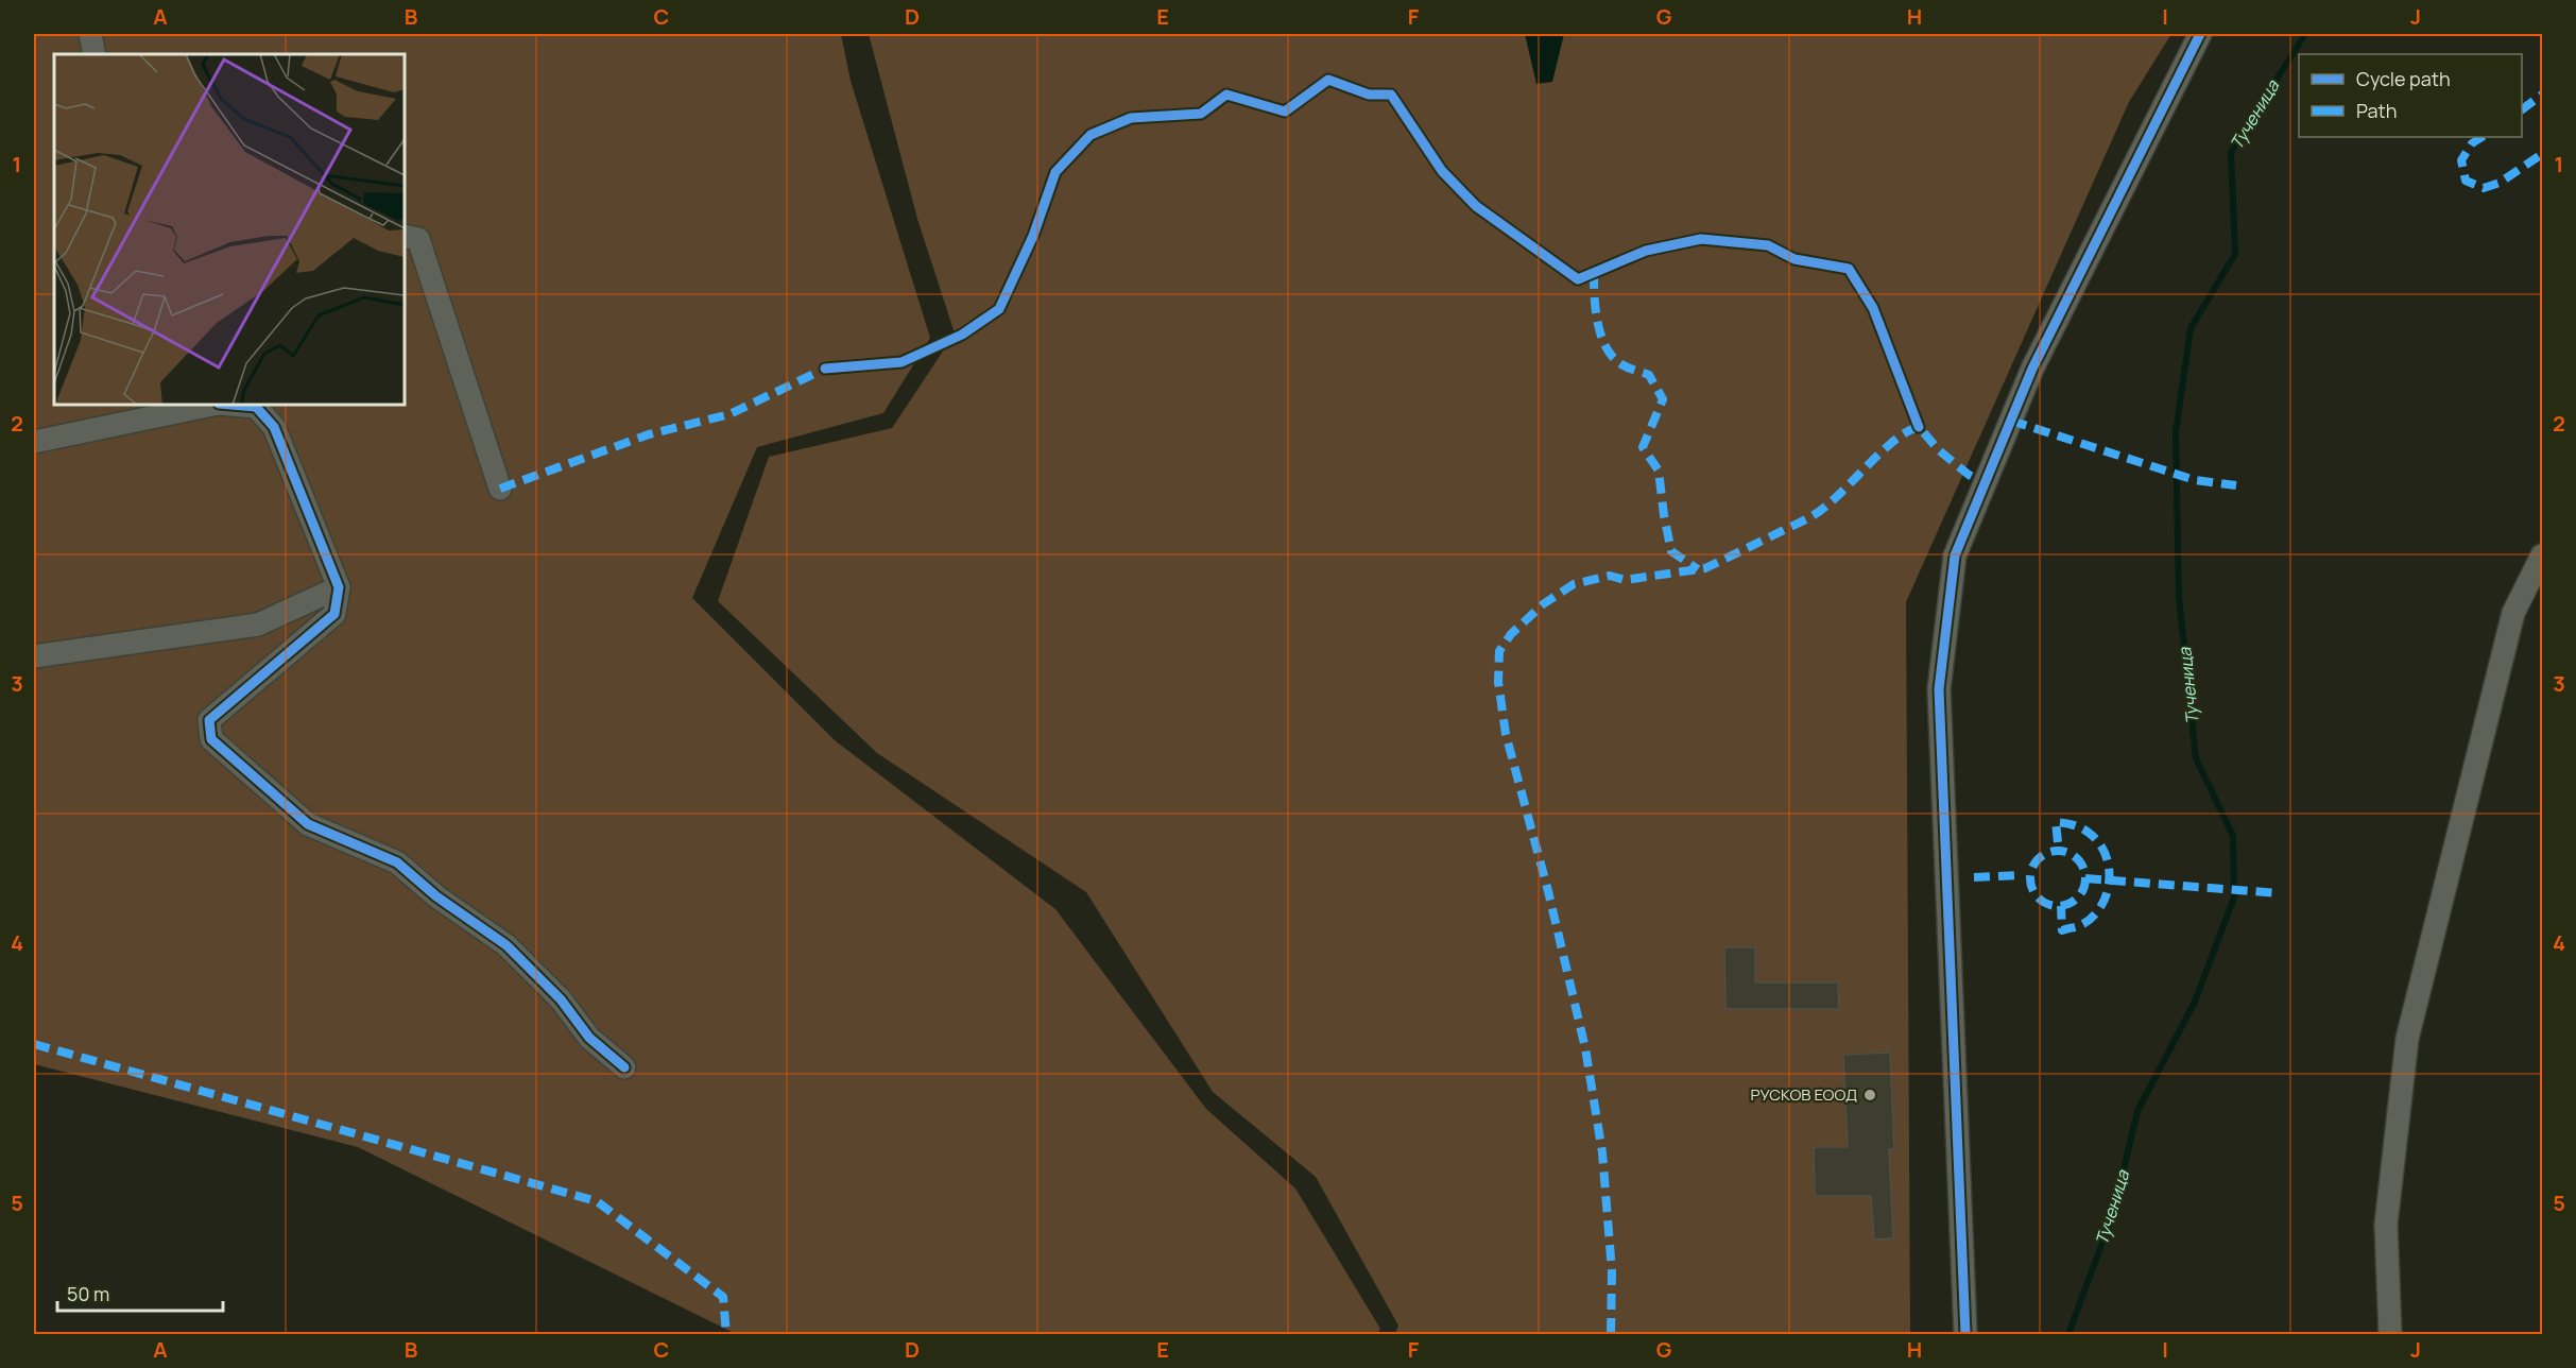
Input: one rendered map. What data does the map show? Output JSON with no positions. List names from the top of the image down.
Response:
{
  "water": ["Тученица"],
  "places": ["РУСКОВ ЕООД"],
  "legend": ["Cycle path", "Path"],
  "scale_bar": "50 m",
  "grid": {
    "columns": [
      "A",
      "B",
      "C",
      "D",
      "E",
      "F",
      "G",
      "H",
      "I",
      "J"
    ],
    "rows": [
      "1",
      "2",
      "3",
      "4",
      "5"
    ]
  }
}
